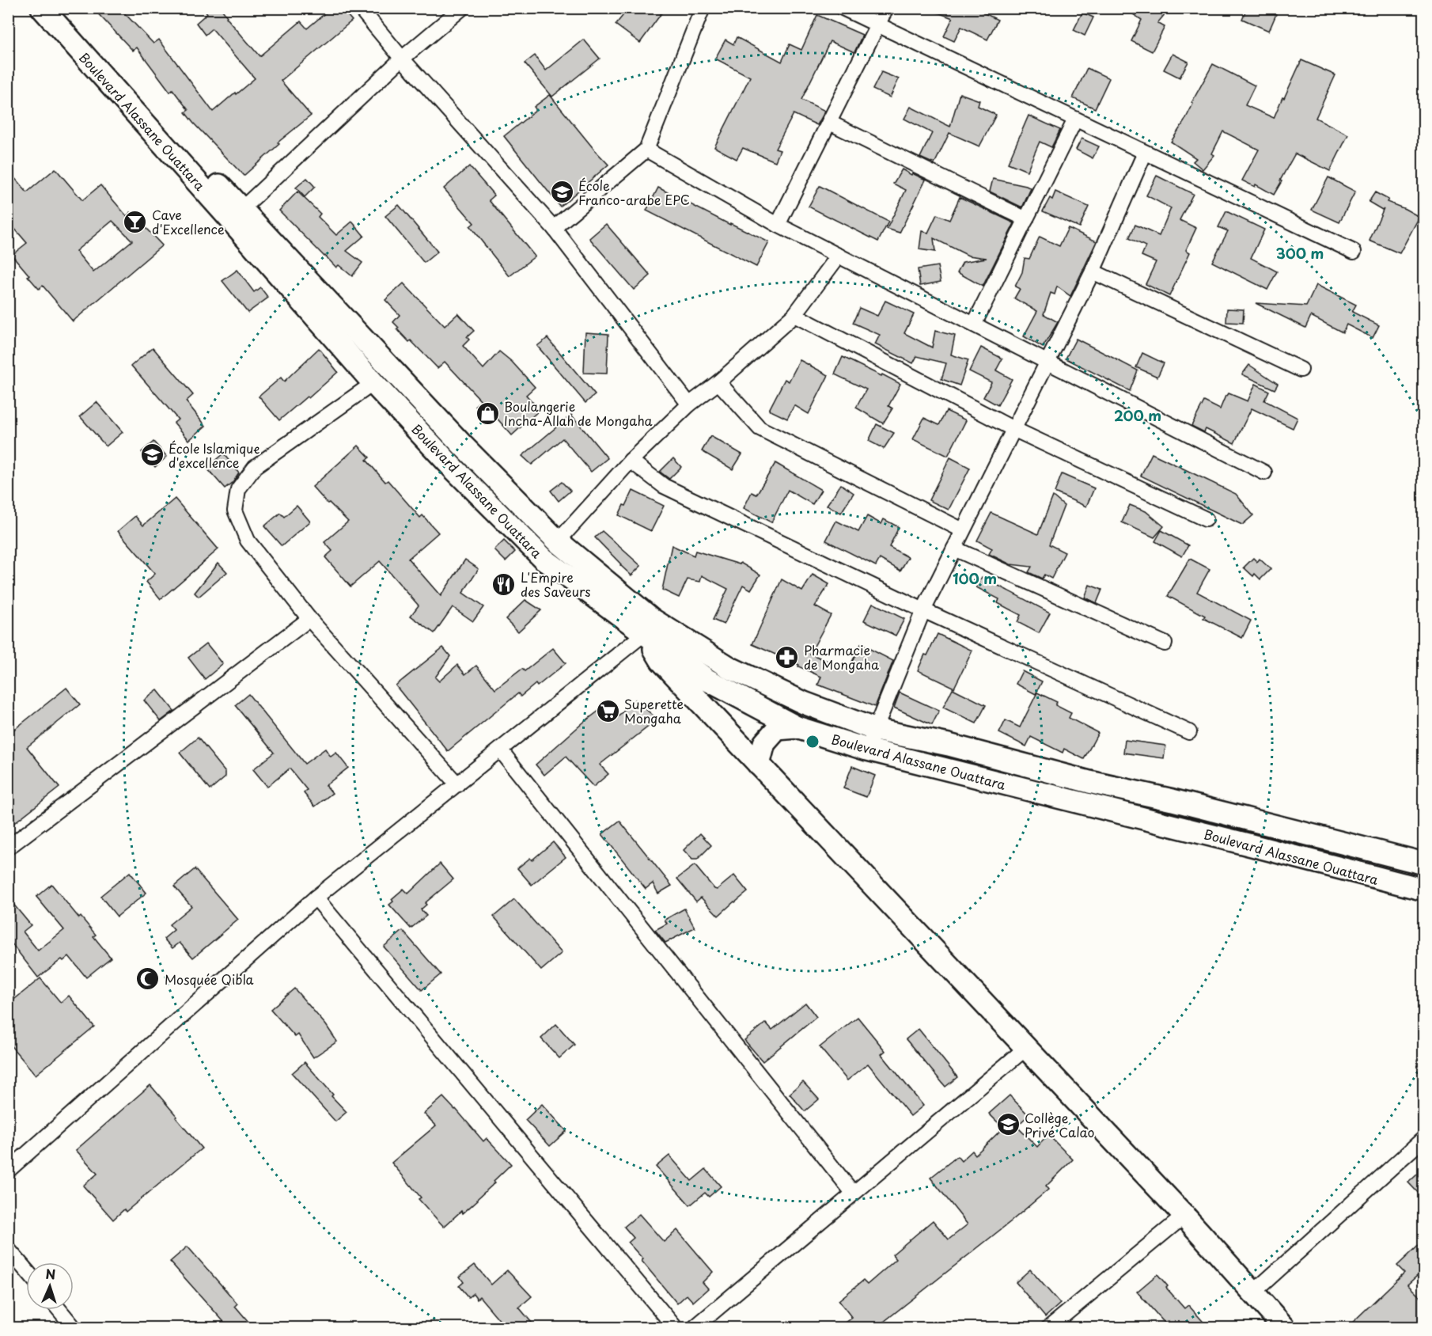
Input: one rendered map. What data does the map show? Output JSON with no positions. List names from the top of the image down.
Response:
{
  "streets": {
    "main road": ["Boulevard Alassane Ouattara"]
  },
  "places": {
    "school or university": ["École Franco-arabe EPC", "École Islamique d'excellence", "Collège Privé Calao"],
    "bar": ["Cave d'Excellence"],
    "shop": ["Boulangerie Incha-Allah de Mongaha"],
    "restaurant": ["L'Empire des Saveurs"],
    "pharmacy": ["Pharmacie de Mongaha"],
    "supermarket": ["Superette Mongaha"],
    "mosque": ["Mosquée Qibla"]
  },
  "north": "top",
  "rings": ["300 m", "200 m", "100 m"]
}
